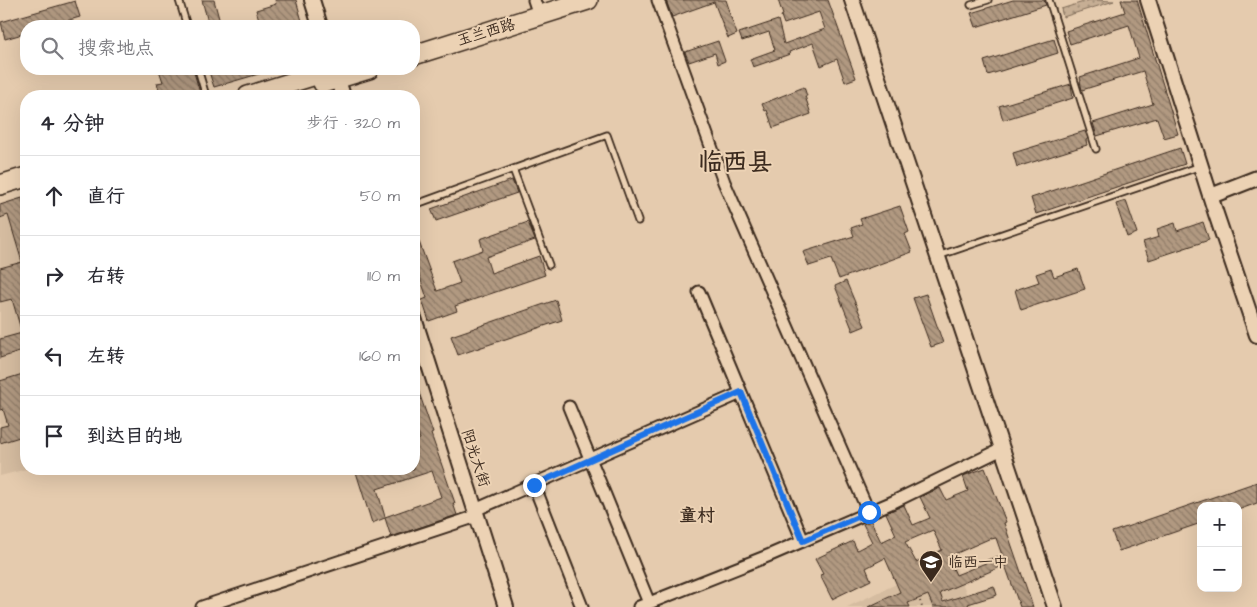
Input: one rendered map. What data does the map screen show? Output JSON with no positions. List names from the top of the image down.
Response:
{
  "streets": {
    "highway": ["玉兰西路"],
    "street": ["阳光大街"]
  },
  "districts": ["临西县", "童村"],
  "places": {
    "school or university": ["临西一中"]
  },
  "page": {
    "search": "搜索地点",
    "heading": ["4 分钟", "步行 · 320 m"],
    "list": [
      ["直行", "50 m"],
      ["右转", "110 m"],
      ["左转", "160 m"],
      "到达目的地"
    ],
    "map_buttons": ["+", "−"]
  }
}
